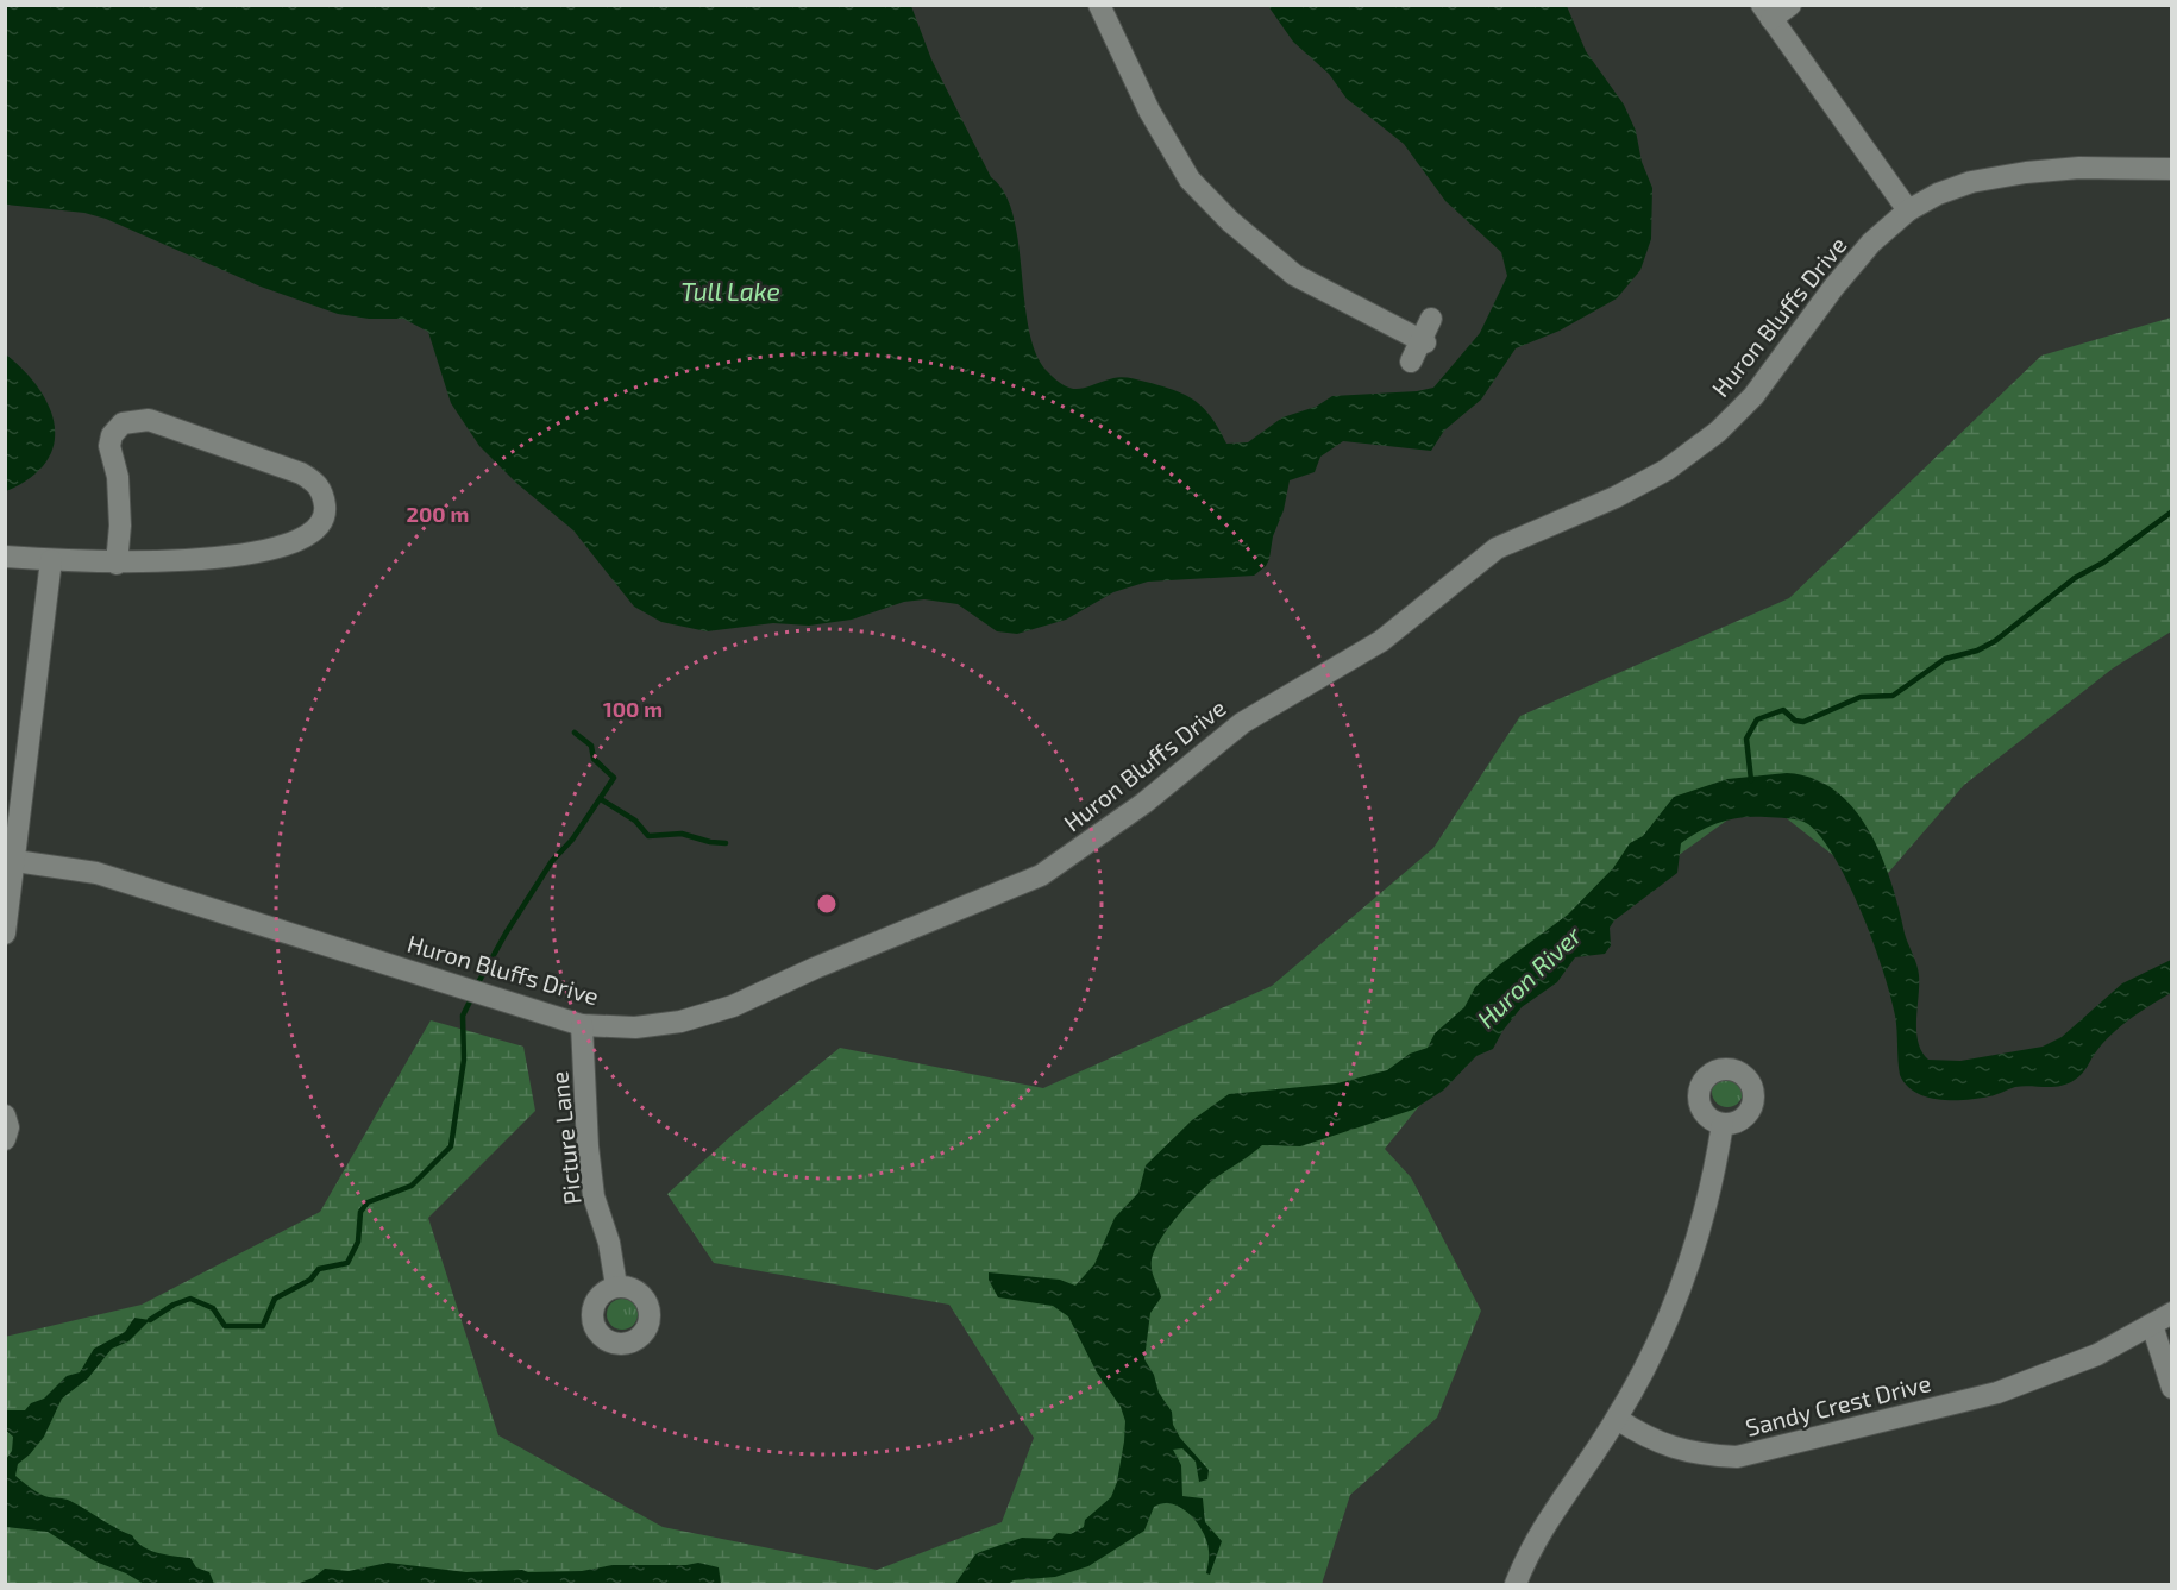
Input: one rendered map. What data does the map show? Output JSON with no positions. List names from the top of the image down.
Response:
{
  "streets": {
    "street": ["Huron Bluffs Drive", "Picture Lane", "Sandy Crest Drive"]
  },
  "crossings": [
    ["Huron Bluffs Drive", "Picture Lane"]
  ],
  "water": ["Tull Lake", "Huron River"],
  "rings": ["200 m", "100 m"]
}
